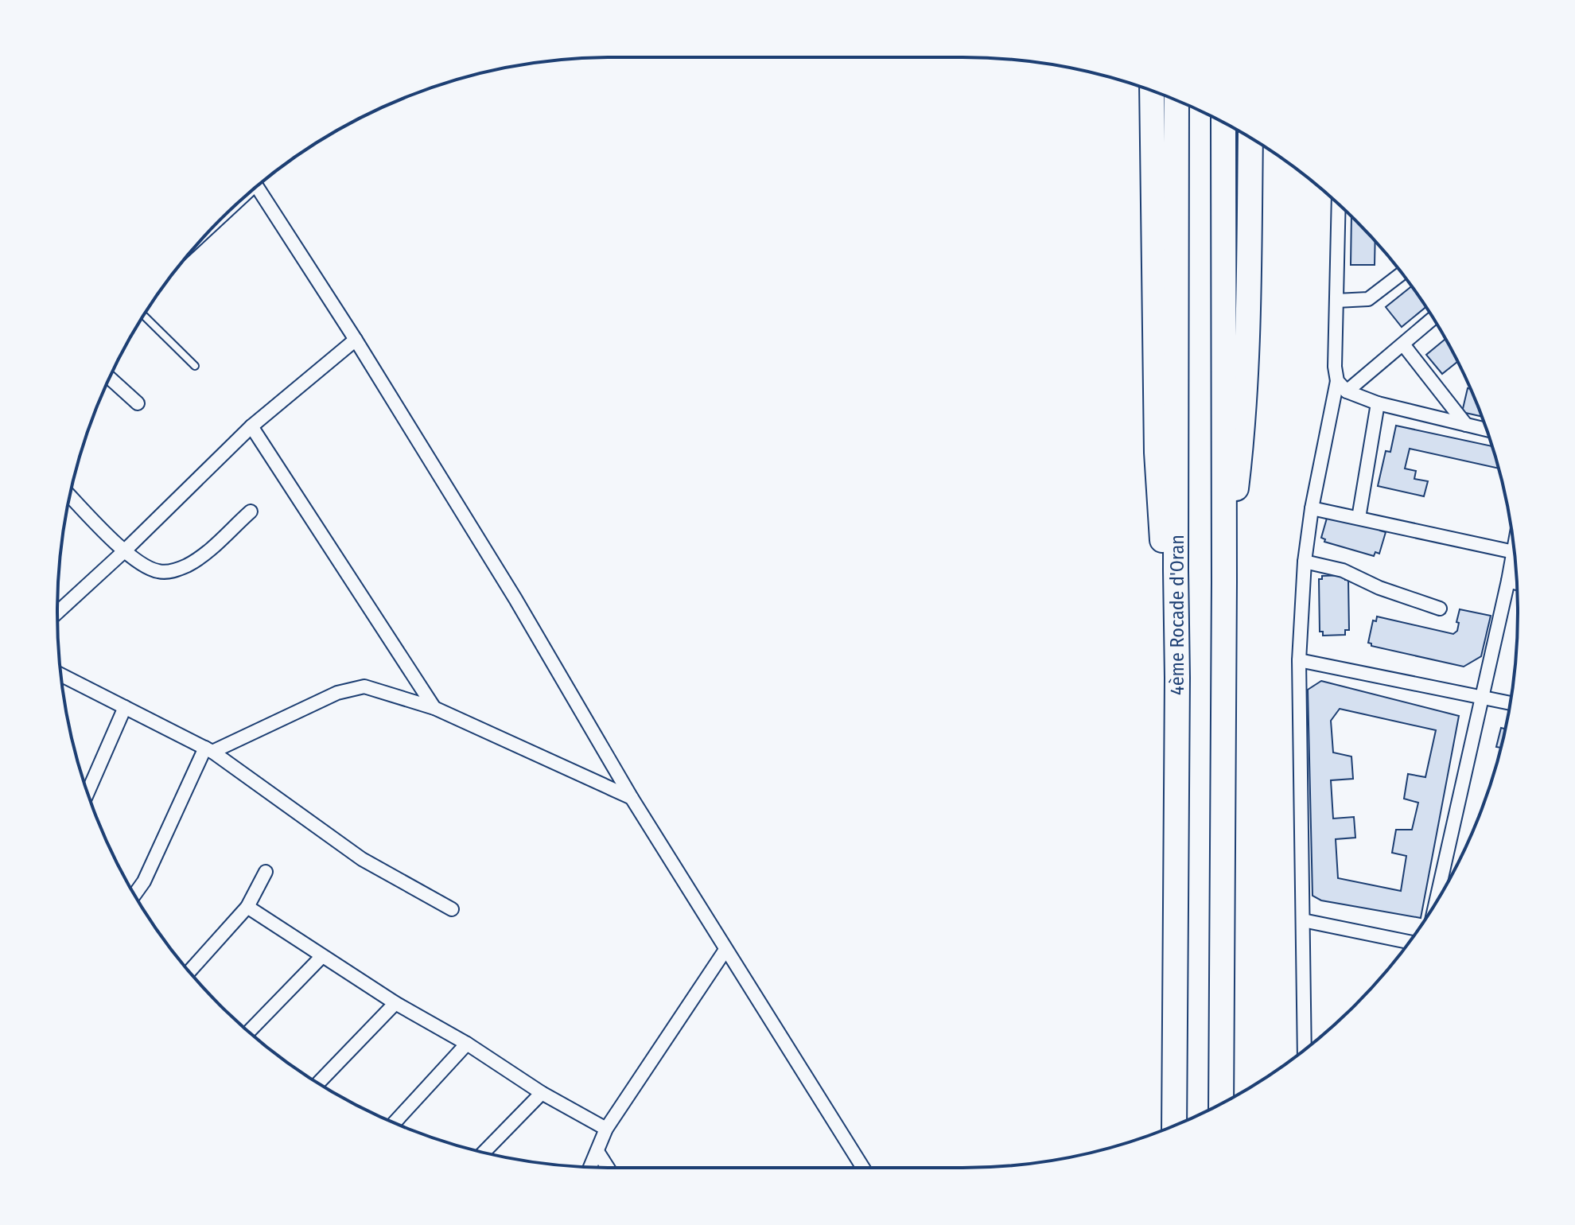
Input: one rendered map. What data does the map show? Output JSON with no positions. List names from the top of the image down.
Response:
{
  "streets": {
    "highway": ["4ème Rocade d'Oran"]
  }
}
